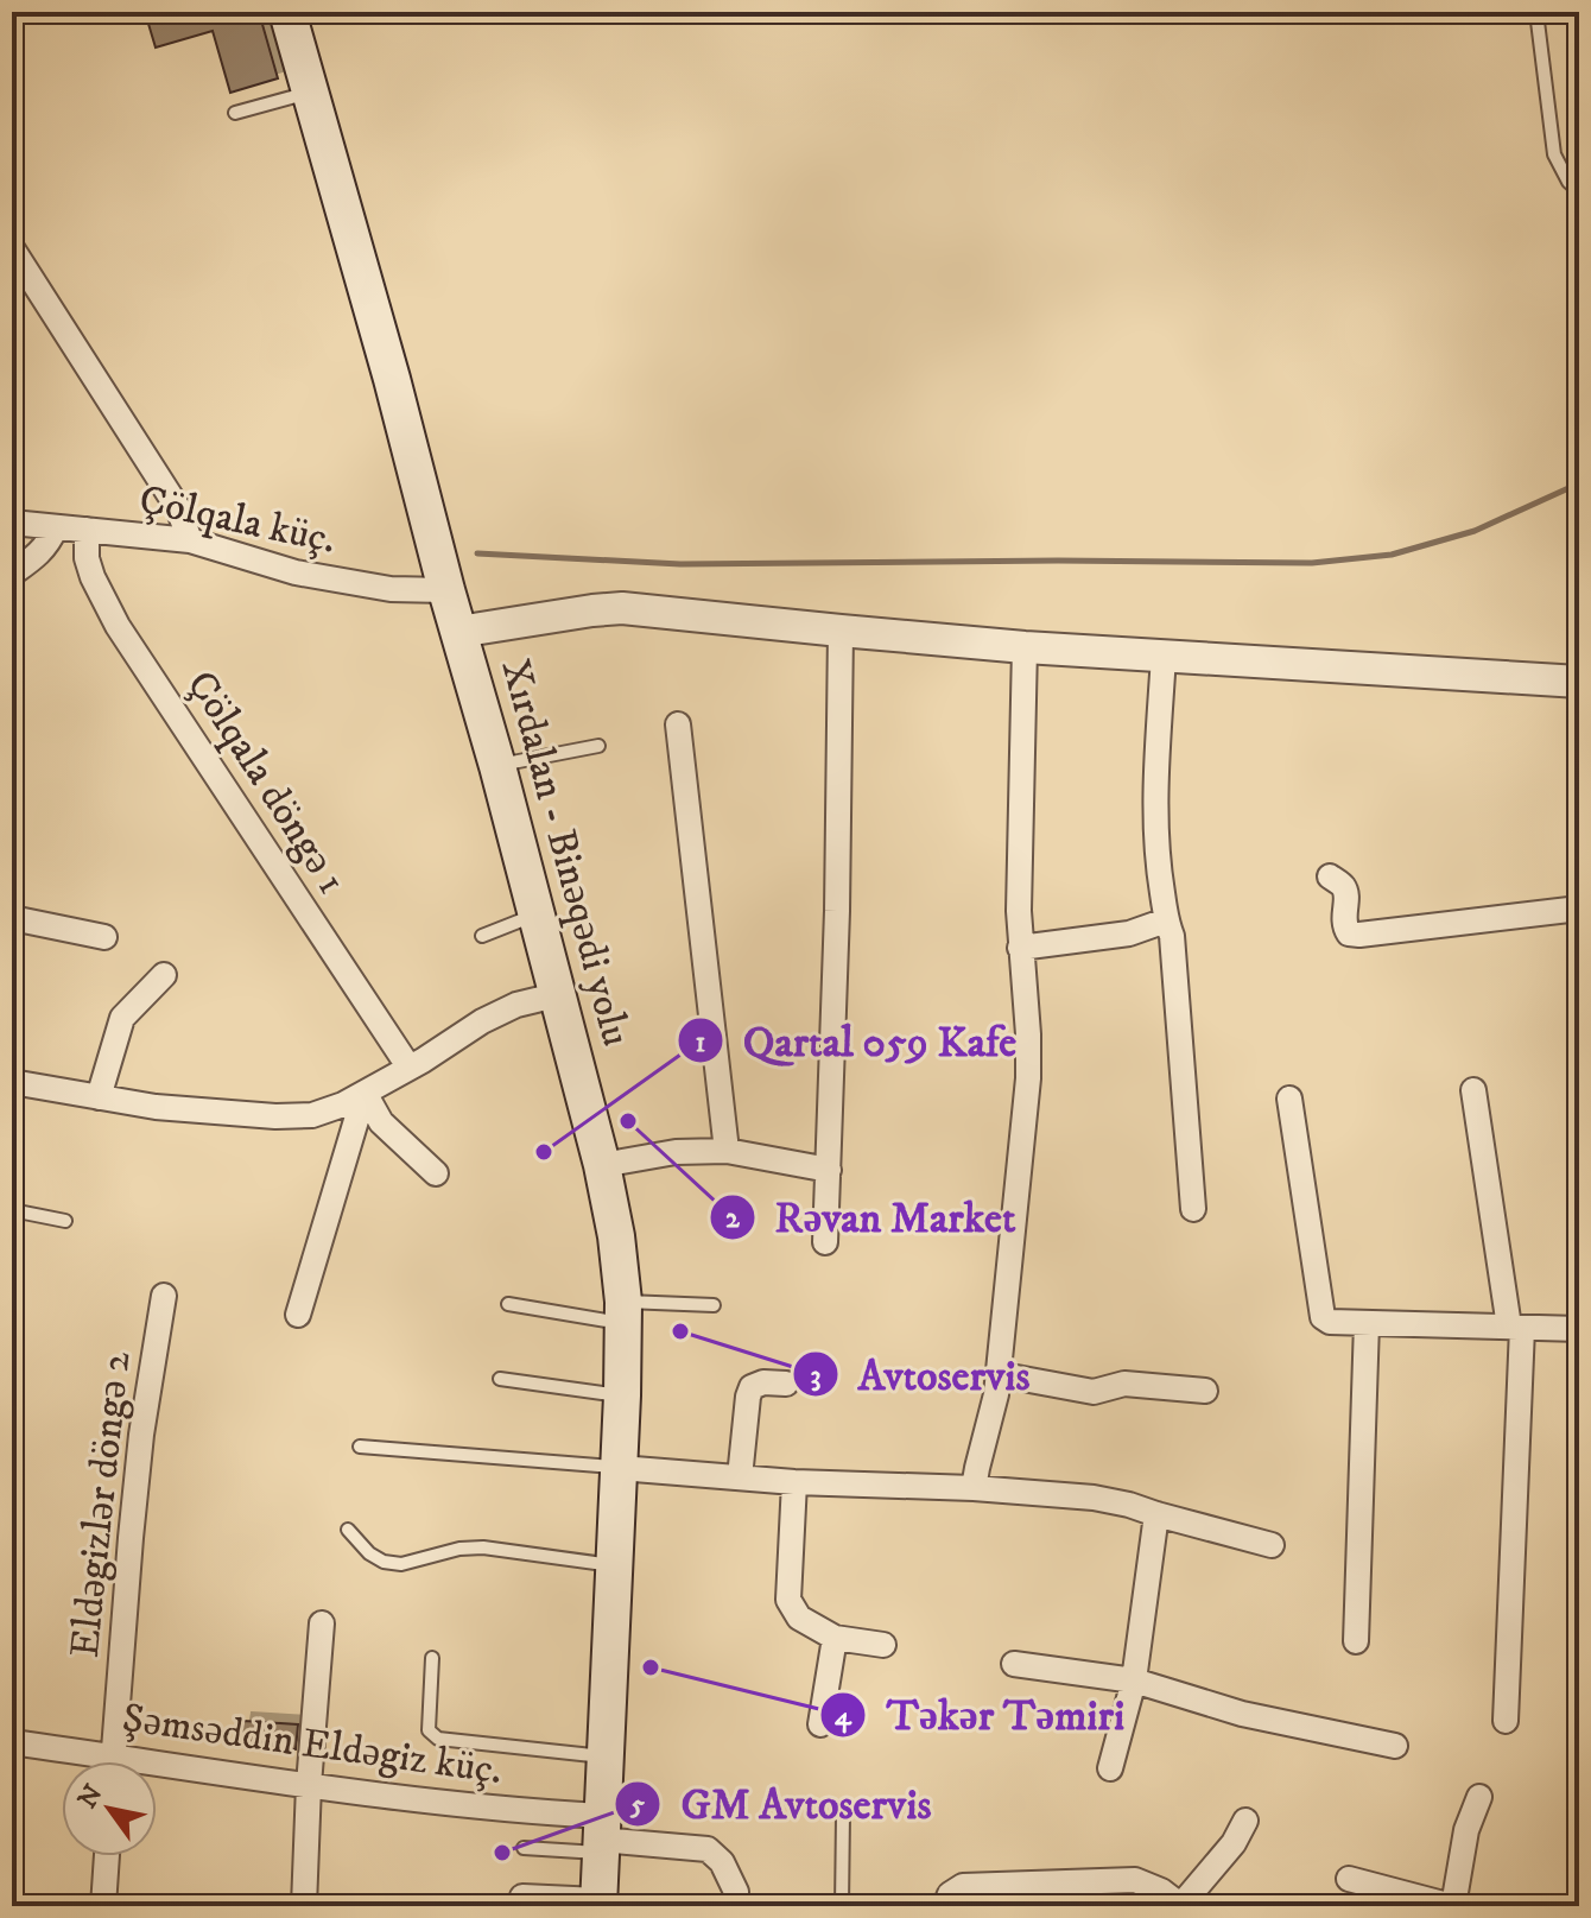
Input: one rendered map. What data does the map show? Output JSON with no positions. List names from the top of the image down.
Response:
{
  "streets": {
    "main road": ["Xırdalan - Binəqədi yolu"],
    "street": [
      "Çölqala küç.",
      "Çölqala döngə 1",
      "Eldəgizlər döngə 2",
      "Şəmsəddin Eldəgiz küç."
    ]
  },
  "crossings": [
    ["Çölqala küç.", "Çölqala döngə 1"],
    ["Çölqala küç.", "Xırdalan - Binəqədi yolu"],
    ["Xırdalan - Binəqədi yolu", "Şəmsəddin Eldəgiz küç."]
  ],
  "places": [
    "Rəvan Market",
    "Qartal 059 Kafe",
    "Avtoservis",
    "Təkər Təmiri",
    "GM Avtoservis"
  ],
  "north": "top left"
}
